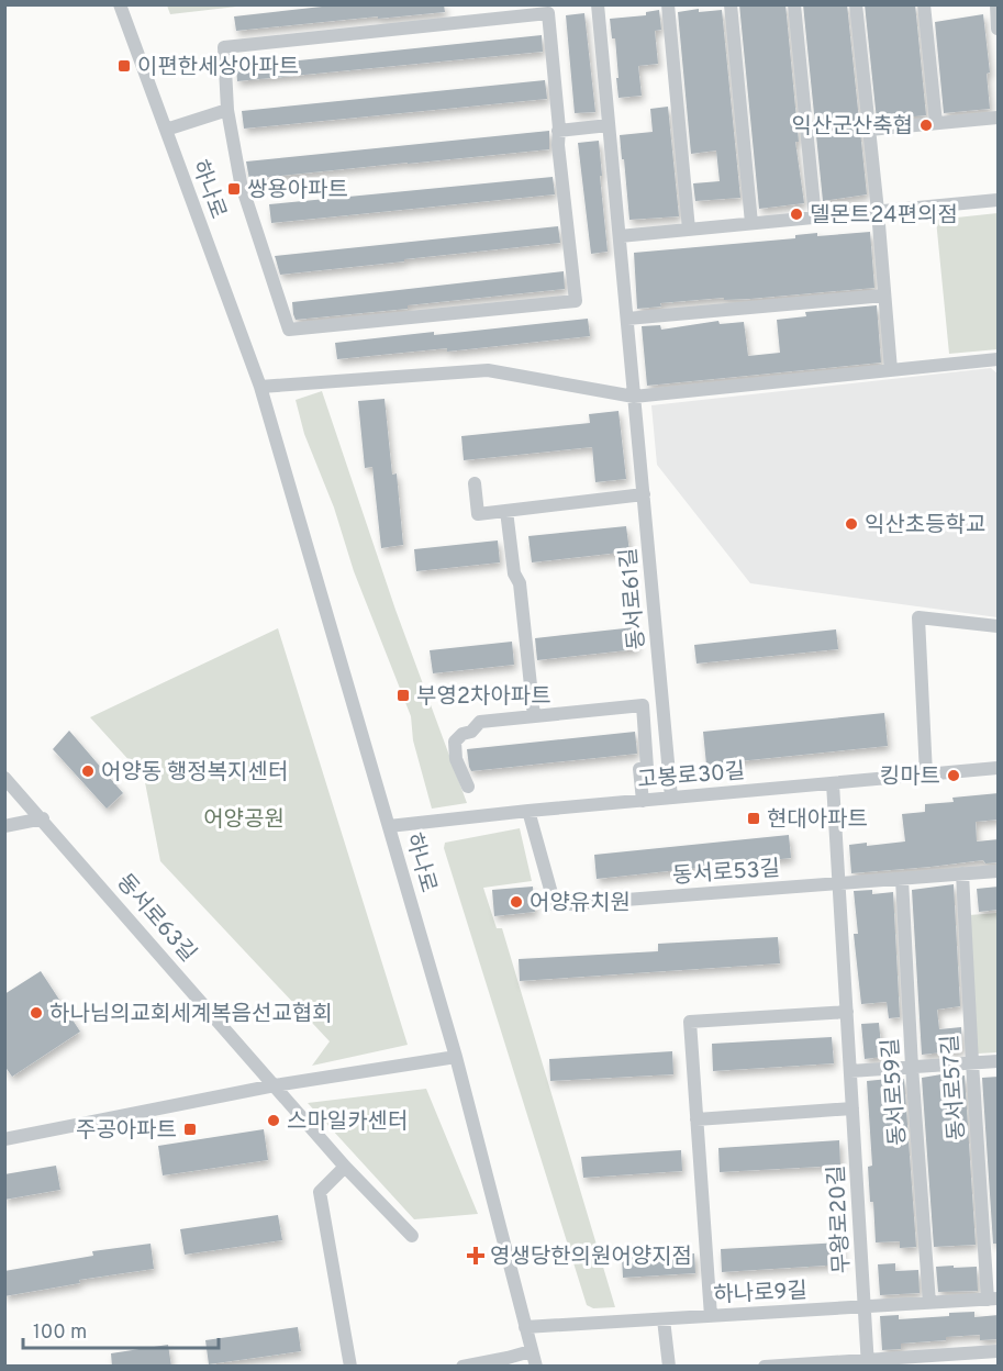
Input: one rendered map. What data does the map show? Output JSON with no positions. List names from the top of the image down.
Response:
{
  "streets": {
    "street": [
      "하나로",
      "동서로61길",
      "고봉로30길",
      "동서로53길",
      "동서로63길",
      "동서로57길",
      "동서로59길",
      "무왕로20길",
      "하나로9길"
    ]
  },
  "crossings": [
    ["하나로", "고봉로30길"],
    ["하나로", "하나로9길"],
    ["동서로61길", "고봉로30길"],
    ["고봉로30길", "동서로53길"],
    ["고봉로30길", "무왕로20길"],
    ["동서로53길", "동서로57길"],
    ["동서로53길", "동서로59길"],
    ["동서로53길", "무왕로20길"],
    ["동서로57길", "하나로9길"],
    ["동서로59길", "하나로9길"],
    ["무왕로20길", "하나로9길"]
  ],
  "parks": ["어양공원"],
  "places": {
    "transit": [
      "이편한세상아파트",
      "쌍용아파트",
      "부영2차아파트",
      "현대아파트",
      "주공아파트"
    ],
    "other": [
      "익산군산축협",
      "델몬트24편의점",
      "익산초등학교",
      "어양동 행정복지센터",
      "킹마트",
      "어양유치원",
      "하나님의교회세계복음선교협회",
      "스마일카센터"
    ],
    "health": ["영생당한의원어양지점"]
  },
  "scale_bar": "100 m"
}
